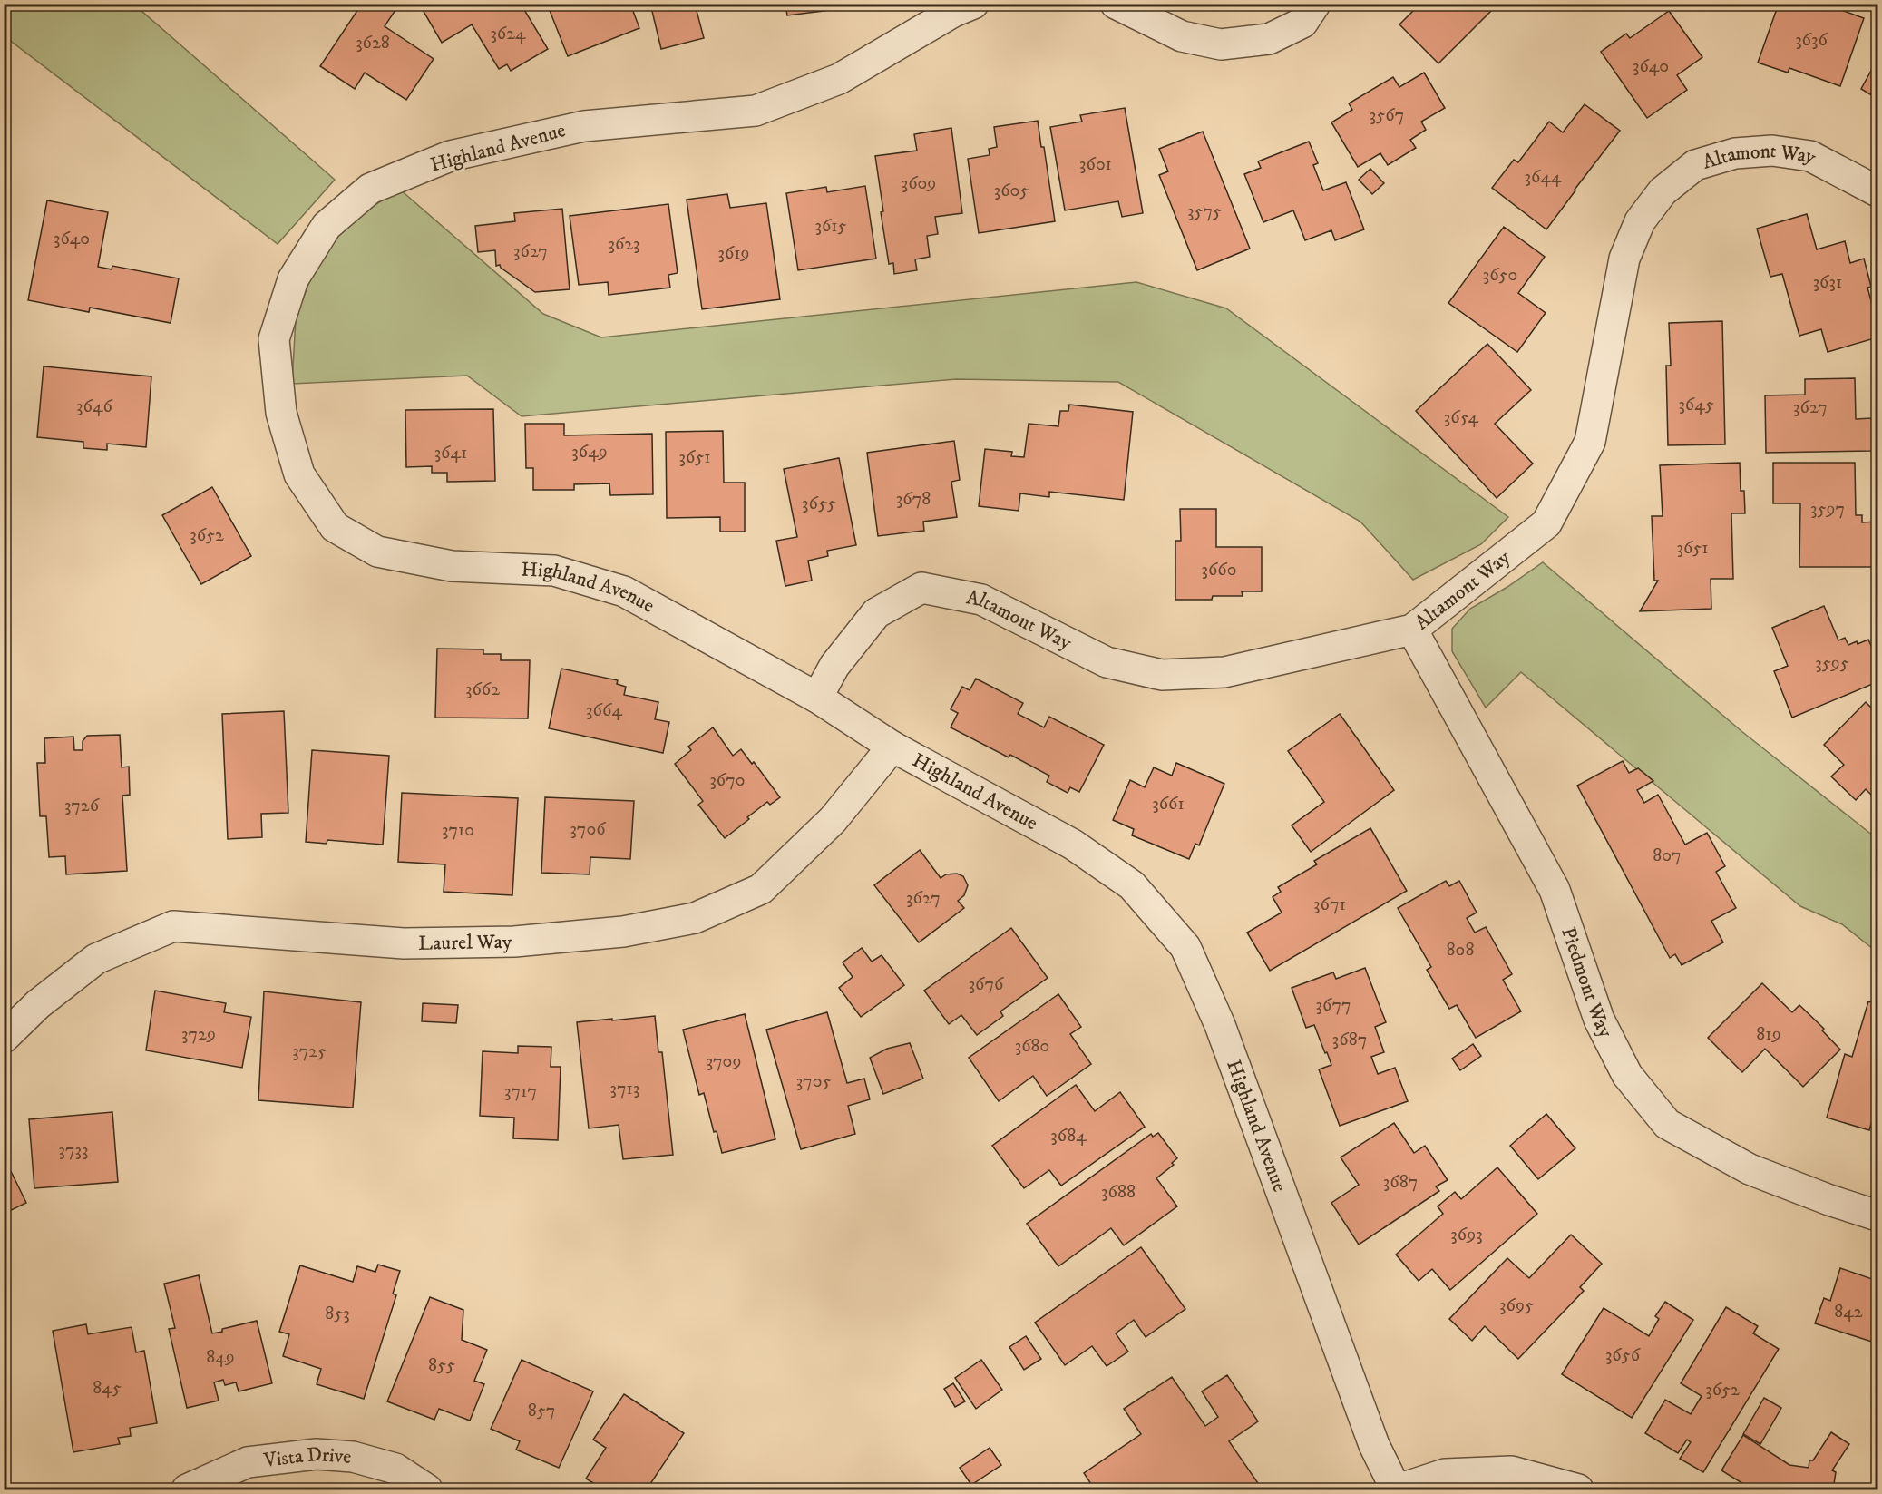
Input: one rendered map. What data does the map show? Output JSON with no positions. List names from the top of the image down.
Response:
{
  "streets": {
    "street": [
      "Highland Avenue",
      "Altamont Way",
      "Laurel Way",
      "Piedmont Way",
      "Vista Drive"
    ]
  },
  "crossings": [
    ["Highland Avenue", "Altamont Way"],
    ["Highland Avenue", "Laurel Way"],
    ["Altamont Way", "Piedmont Way"]
  ],
  "house_numbers": [
    "3624",
    "3636",
    "3628",
    "3640",
    "3567",
    "3601",
    "3644",
    "3609",
    "3605",
    "3575",
    "3615",
    "3640",
    "3623",
    "3627",
    "3619",
    "3650",
    "3631",
    "3645",
    "3646",
    "3627",
    "3654",
    "3649",
    "3641",
    "3651",
    "3678",
    "3655",
    "3597",
    "3652",
    "3651",
    "3660",
    "3595",
    "3662",
    "3664",
    "3670",
    "3661",
    "3726",
    "3706",
    "3710",
    "807",
    "3627",
    "3671",
    "808",
    "3676",
    "3677",
    "3729",
    "819",
    "3687",
    "3680",
    "3725",
    "3709",
    "3705",
    "3713",
    "3717",
    "3684",
    "3733",
    "3687",
    "3688",
    "3693",
    "3695",
    "842",
    "853",
    "3656",
    "849",
    "855",
    "845",
    "3652",
    "857"
  ]
}
